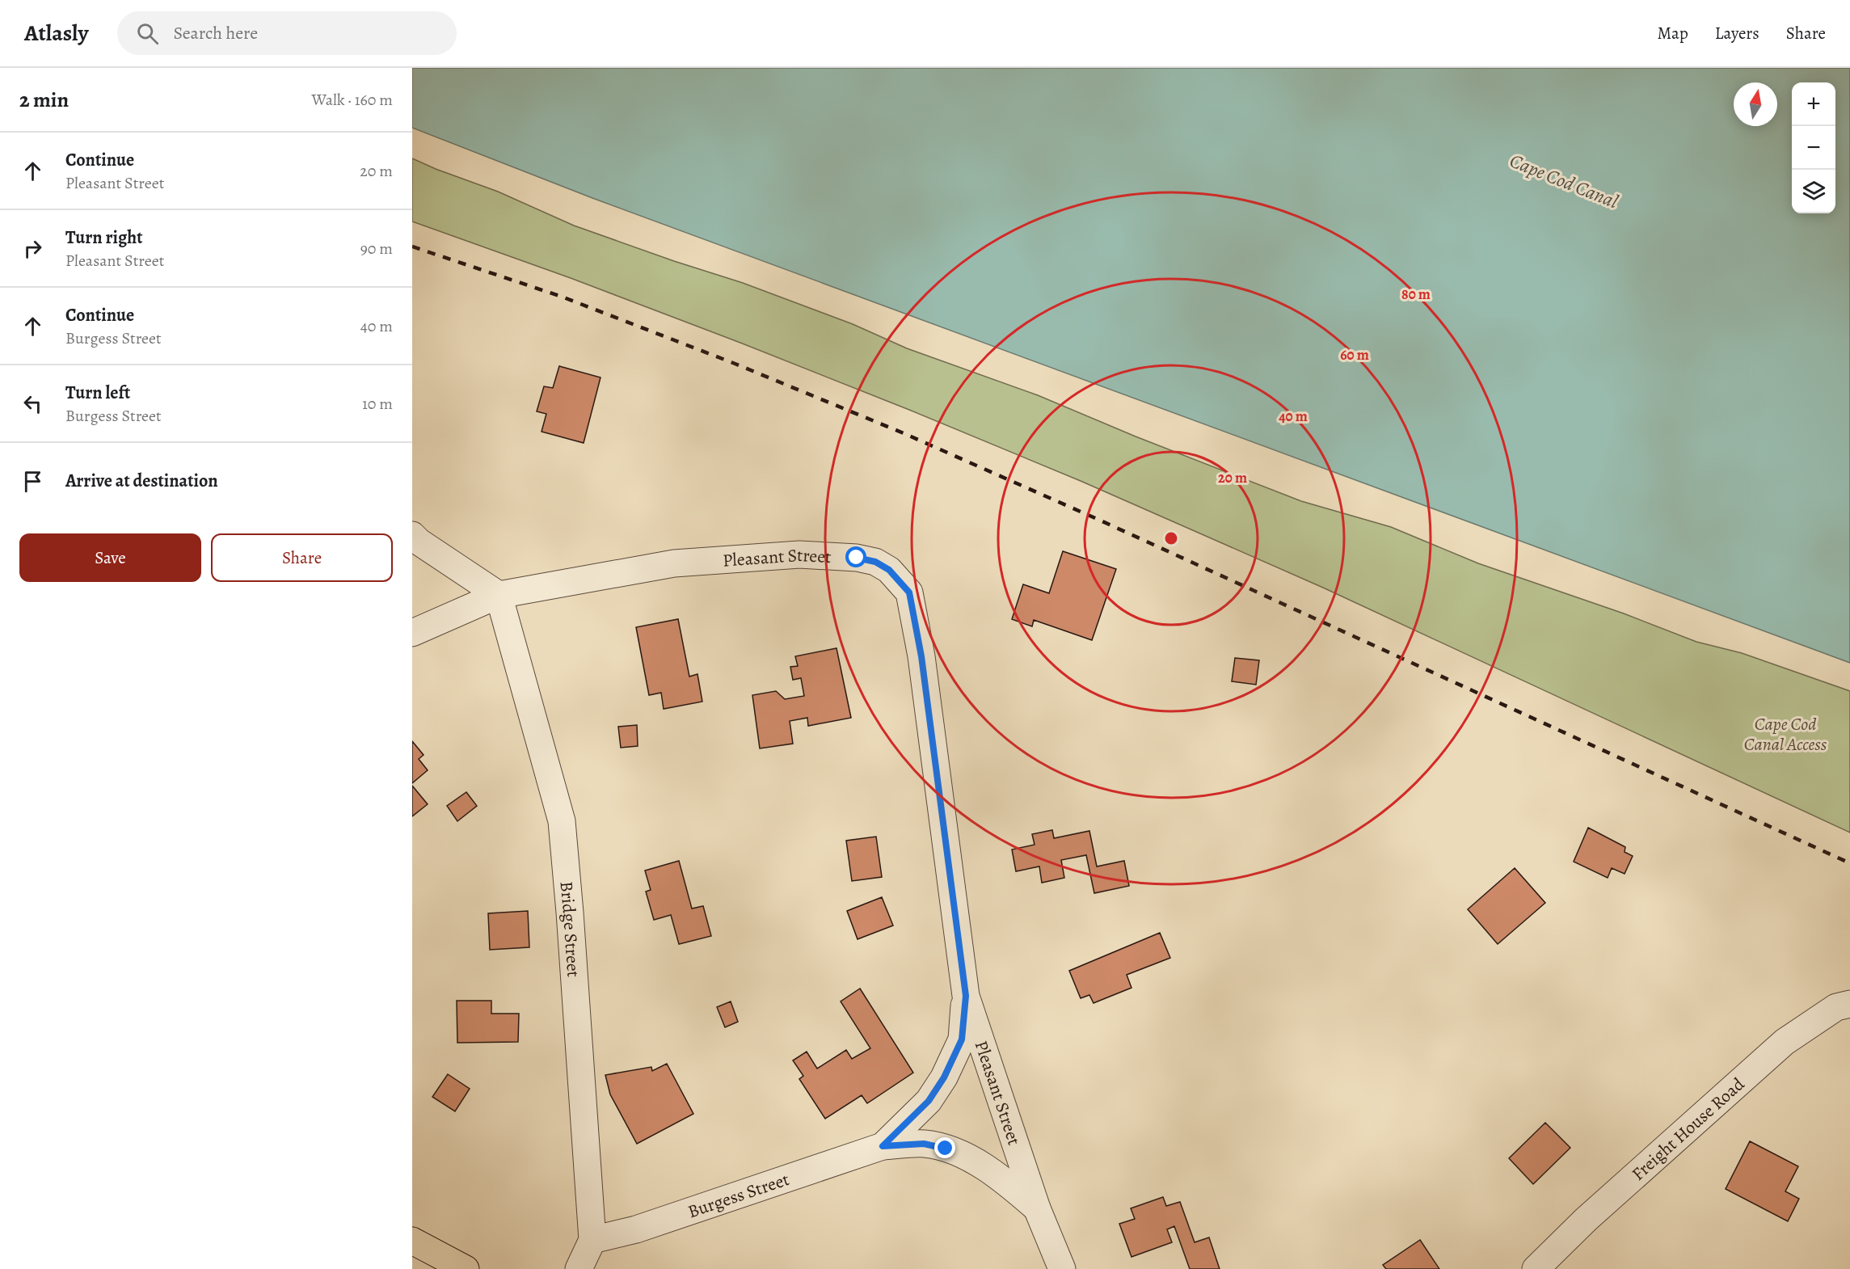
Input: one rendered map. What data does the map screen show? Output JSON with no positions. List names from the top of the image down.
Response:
{
  "streets": {
    "street": [
      "Pleasant Street",
      "Bridge Street",
      "Freight House Road",
      "Burgess Street"
    ]
  },
  "crossings": [
    ["Pleasant Street", "Bridge Street"],
    ["Pleasant Street", "Burgess Street"],
    ["Bridge Street", "Burgess Street"]
  ],
  "water": ["Cape Cod Canal"],
  "parks": ["Cape Cod Canal Access"],
  "north": "top",
  "page": {
    "header": "Atlasly",
    "search": "Search here",
    "nav": ["Map", "Layers", "Share"],
    "heading": ["2 min", "Walk · 160 m"],
    "map_buttons": ["+", "−"],
    "list": [
      ["Continue", "Pleasant Street", "20 m"],
      ["Turn right", "Pleasant Street", "90 m"],
      ["Continue", "Burgess Street", "40 m"],
      ["Turn left", "Burgess Street", "10 m"],
      "Arrive at destination"
    ],
    "buttons": ["Save", "Share"]
  },
  "rings": [
    "80 m",
    "60 m",
    "40 m",
    "20 m"
  ]
}
